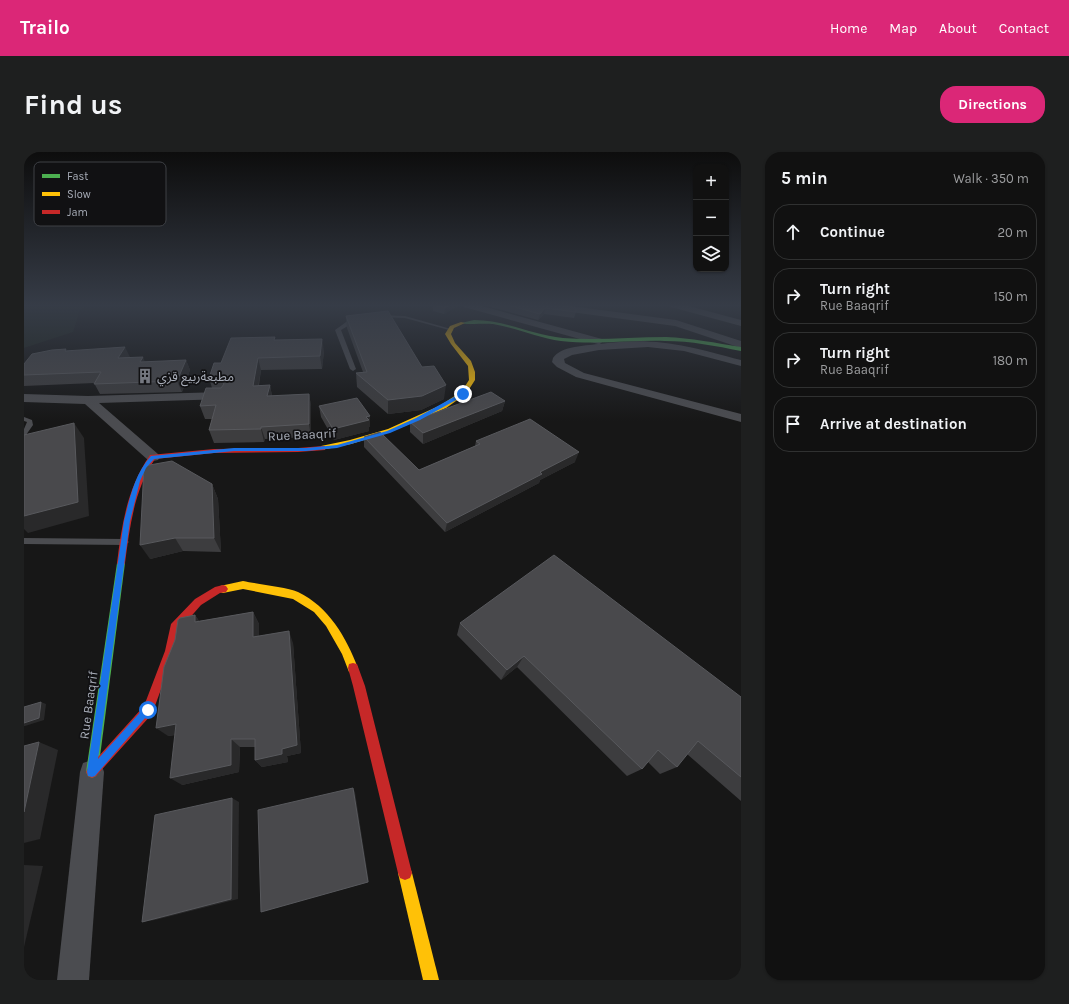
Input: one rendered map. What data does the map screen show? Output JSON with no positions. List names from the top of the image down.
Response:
{
  "streets": {
    "street": ["Rue Baaqrif"]
  },
  "places": {
    "building": ["مطبعةربيع قزي"]
  },
  "legend": ["Fast", "Slow", "Jam"],
  "page": {
    "header": "Trailo",
    "nav": [
      "Home",
      "Map",
      "About",
      "Contact"
    ],
    "buttons": "Directions",
    "title": "Find us",
    "heading": ["5 min", "Walk · 350 m"],
    "map_buttons": ["+", "−"],
    "list": [
      ["Continue", "20 m"],
      ["Turn right", "Rue Baaqrif", "150 m"],
      ["Turn right", "Rue Baaqrif", "180 m"],
      "Arrive at destination"
    ]
  }
}
